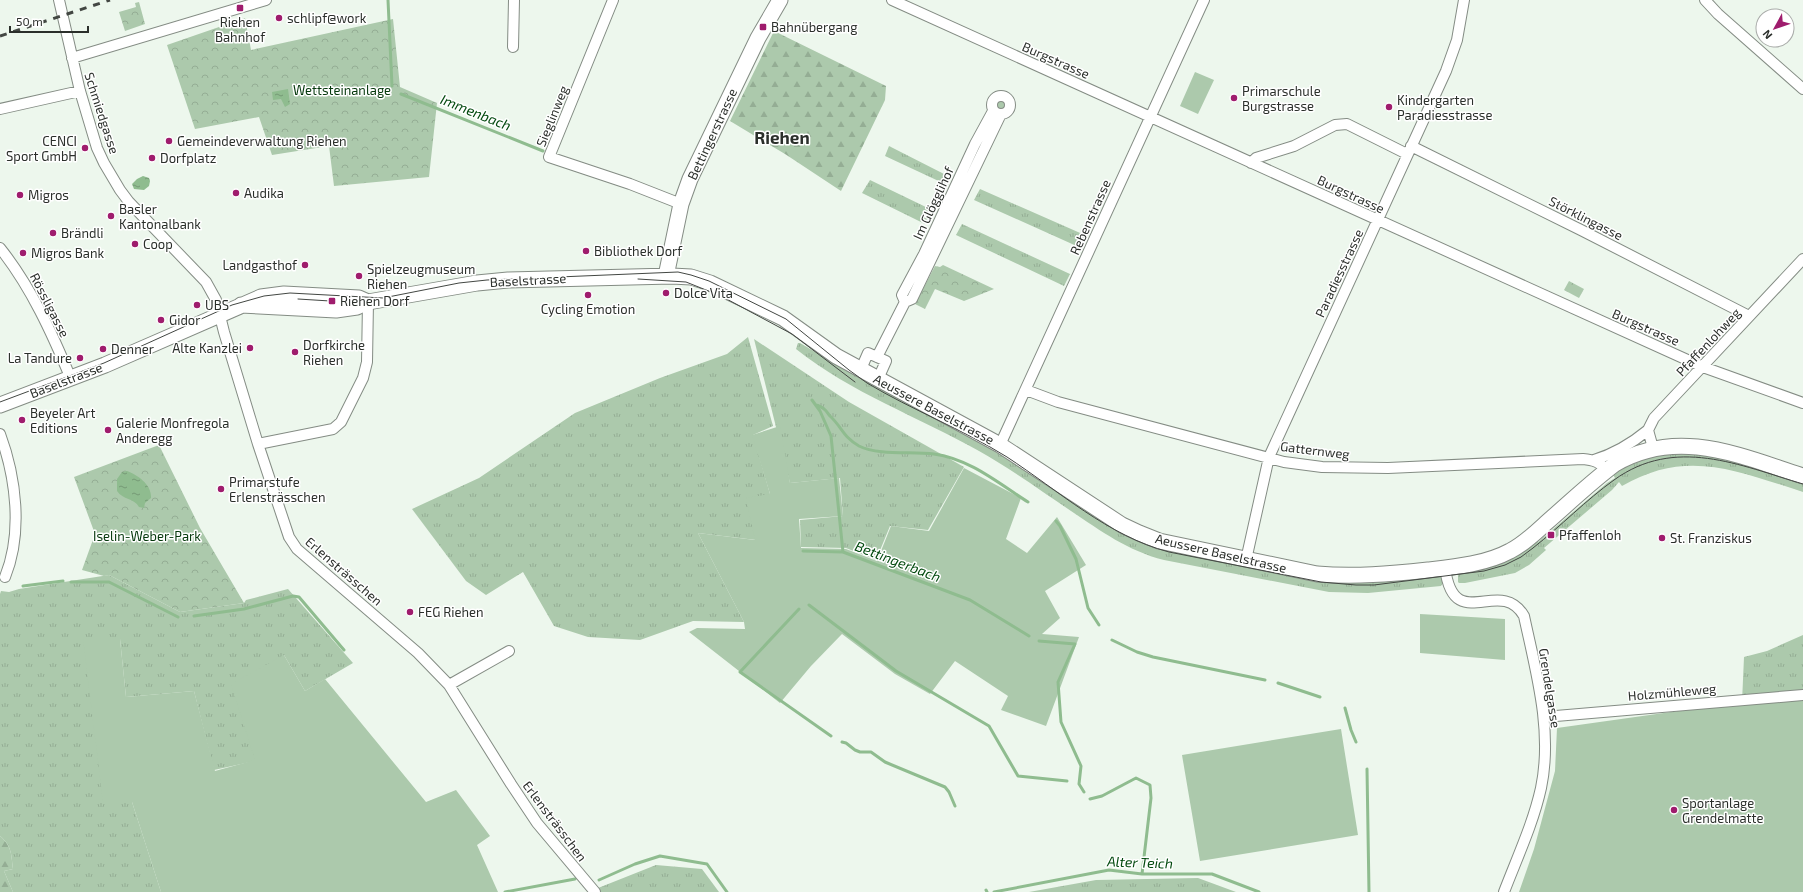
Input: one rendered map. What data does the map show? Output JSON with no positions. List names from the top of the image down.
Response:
{
  "streets": {
    "main road": ["Bettingerstrasse", "Baselstrasse", "Aeussere Baselstrasse"],
    "street": [
      "Burgstrasse",
      "Schmiedgasse",
      "Sieglinweg",
      "Im Glögglihof",
      "Rebenstrasse",
      "Störklingasse",
      "Paradiesstrasse",
      "Rössligasse",
      "Pfaffenlohweg",
      "Gatternweg",
      "Erlensträsschen",
      "Grendelgasse",
      "Holzmühleweg"
    ]
  },
  "crossings": [
    ["Burgstrasse", "Rebenstrasse"],
    ["Burgstrasse", "Störklingasse"],
    ["Burgstrasse", "Paradiesstrasse"],
    ["Burgstrasse", "Pfaffenlohweg"],
    ["Schmiedgasse", "Baselstrasse"],
    ["Schmiedgasse", "Erlensträsschen"],
    ["Sieglinweg", "Bettingerstrasse"],
    ["Bettingerstrasse", "Baselstrasse"],
    ["Bettingerstrasse", "Aeussere Baselstrasse"],
    ["Rebenstrasse", "Aeussere Baselstrasse"],
    ["Rebenstrasse", "Gatternweg"],
    ["Störklingasse", "Paradiesstrasse"],
    ["Störklingasse", "Pfaffenlohweg"],
    ["Paradiesstrasse", "Aeussere Baselstrasse"],
    ["Paradiesstrasse", "Gatternweg"],
    ["Baselstrasse", "Rössligasse"],
    ["Baselstrasse", "Aeussere Baselstrasse"],
    ["Baselstrasse", "Erlensträsschen"],
    ["Pfaffenlohweg", "Gatternweg"],
    ["Aeussere Baselstrasse", "Grendelgasse"],
    ["Grendelgasse", "Holzmühleweg"]
  ],
  "districts": ["Riehen"],
  "water": ["Immenbach", "Bettingerbach", "Alter Teich"],
  "parks": ["Wettsteinanlage", "Iselin-Weber-Park"],
  "places": {
    "transit": [
      "Riehen Bahnhof",
      "Bahnübergang",
      "Riehen Dorf",
      "Pfaffenloh"
    ],
    "other": [
      "schlipf@work",
      "Primarschule Burgstrasse",
      "Kindergarten Paradiesstrasse",
      "Gemeindeverwaltung Riehen",
      "CENCI Sport GmbH",
      "Dorfplatz",
      "Audika",
      "Migros",
      "Basler Kantonalbank",
      "Brändli",
      "Coop",
      "Bibliothek Dorf",
      "Migros Bank",
      "Landgasthof",
      "Spielzeugmuseum Riehen",
      "Dolce Vita",
      "Cycling Emotion",
      "UBS",
      "Gidor",
      "Alte Kanzlei",
      "Denner",
      "Dorfkirche Riehen",
      "La Tandure",
      "Beyeler Art Editions",
      "Galerie Monfregola Anderegg",
      "Primarstufe Erlensträsschen",
      "St. Franziskus",
      "FEG Riehen",
      "Sportanlage Grendelmatte"
    ]
  },
  "scale_bar": "50 m",
  "north": "bottom left"
}
